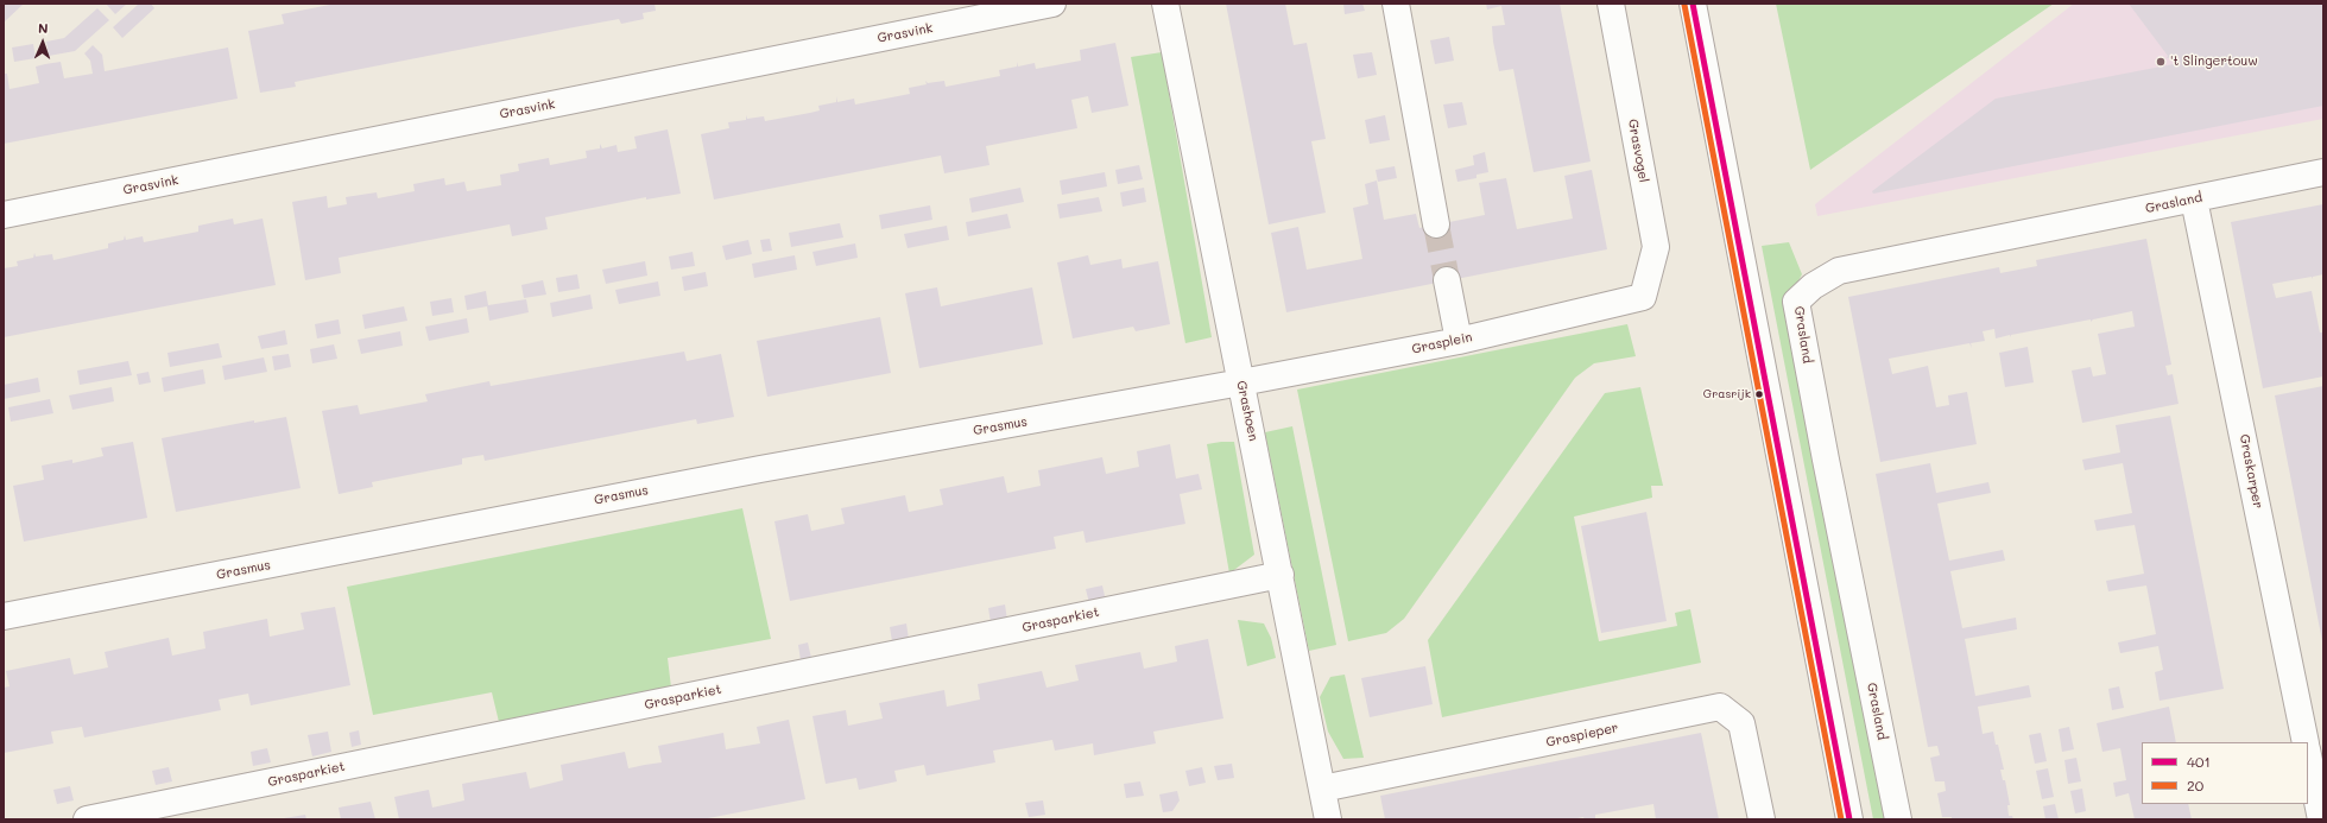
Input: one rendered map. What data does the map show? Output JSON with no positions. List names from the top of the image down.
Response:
{
  "streets": {
    "street": [
      "Grasvink",
      "Grasvogel",
      "Grasland",
      "Grasplein",
      "Grashoen",
      "Grasmus",
      "Graskarper",
      "Grasparkiet",
      "Graspieper"
    ]
  },
  "crossings": [
    ["Grasvogel", "Grasplein"],
    ["Grasland", "Graskarper"],
    ["Grasplein", "Grashoen"],
    ["Grasplein", "Grasmus"],
    ["Grashoen", "Grasmus"],
    ["Grashoen", "Grasparkiet"],
    ["Grashoen", "Graspieper"]
  ],
  "places": ["'t Slingertouw", "Grasrijk"],
  "lines": ["transit line 401", "transit line 20"],
  "legend": ["401", "20"],
  "north": "top"
}
